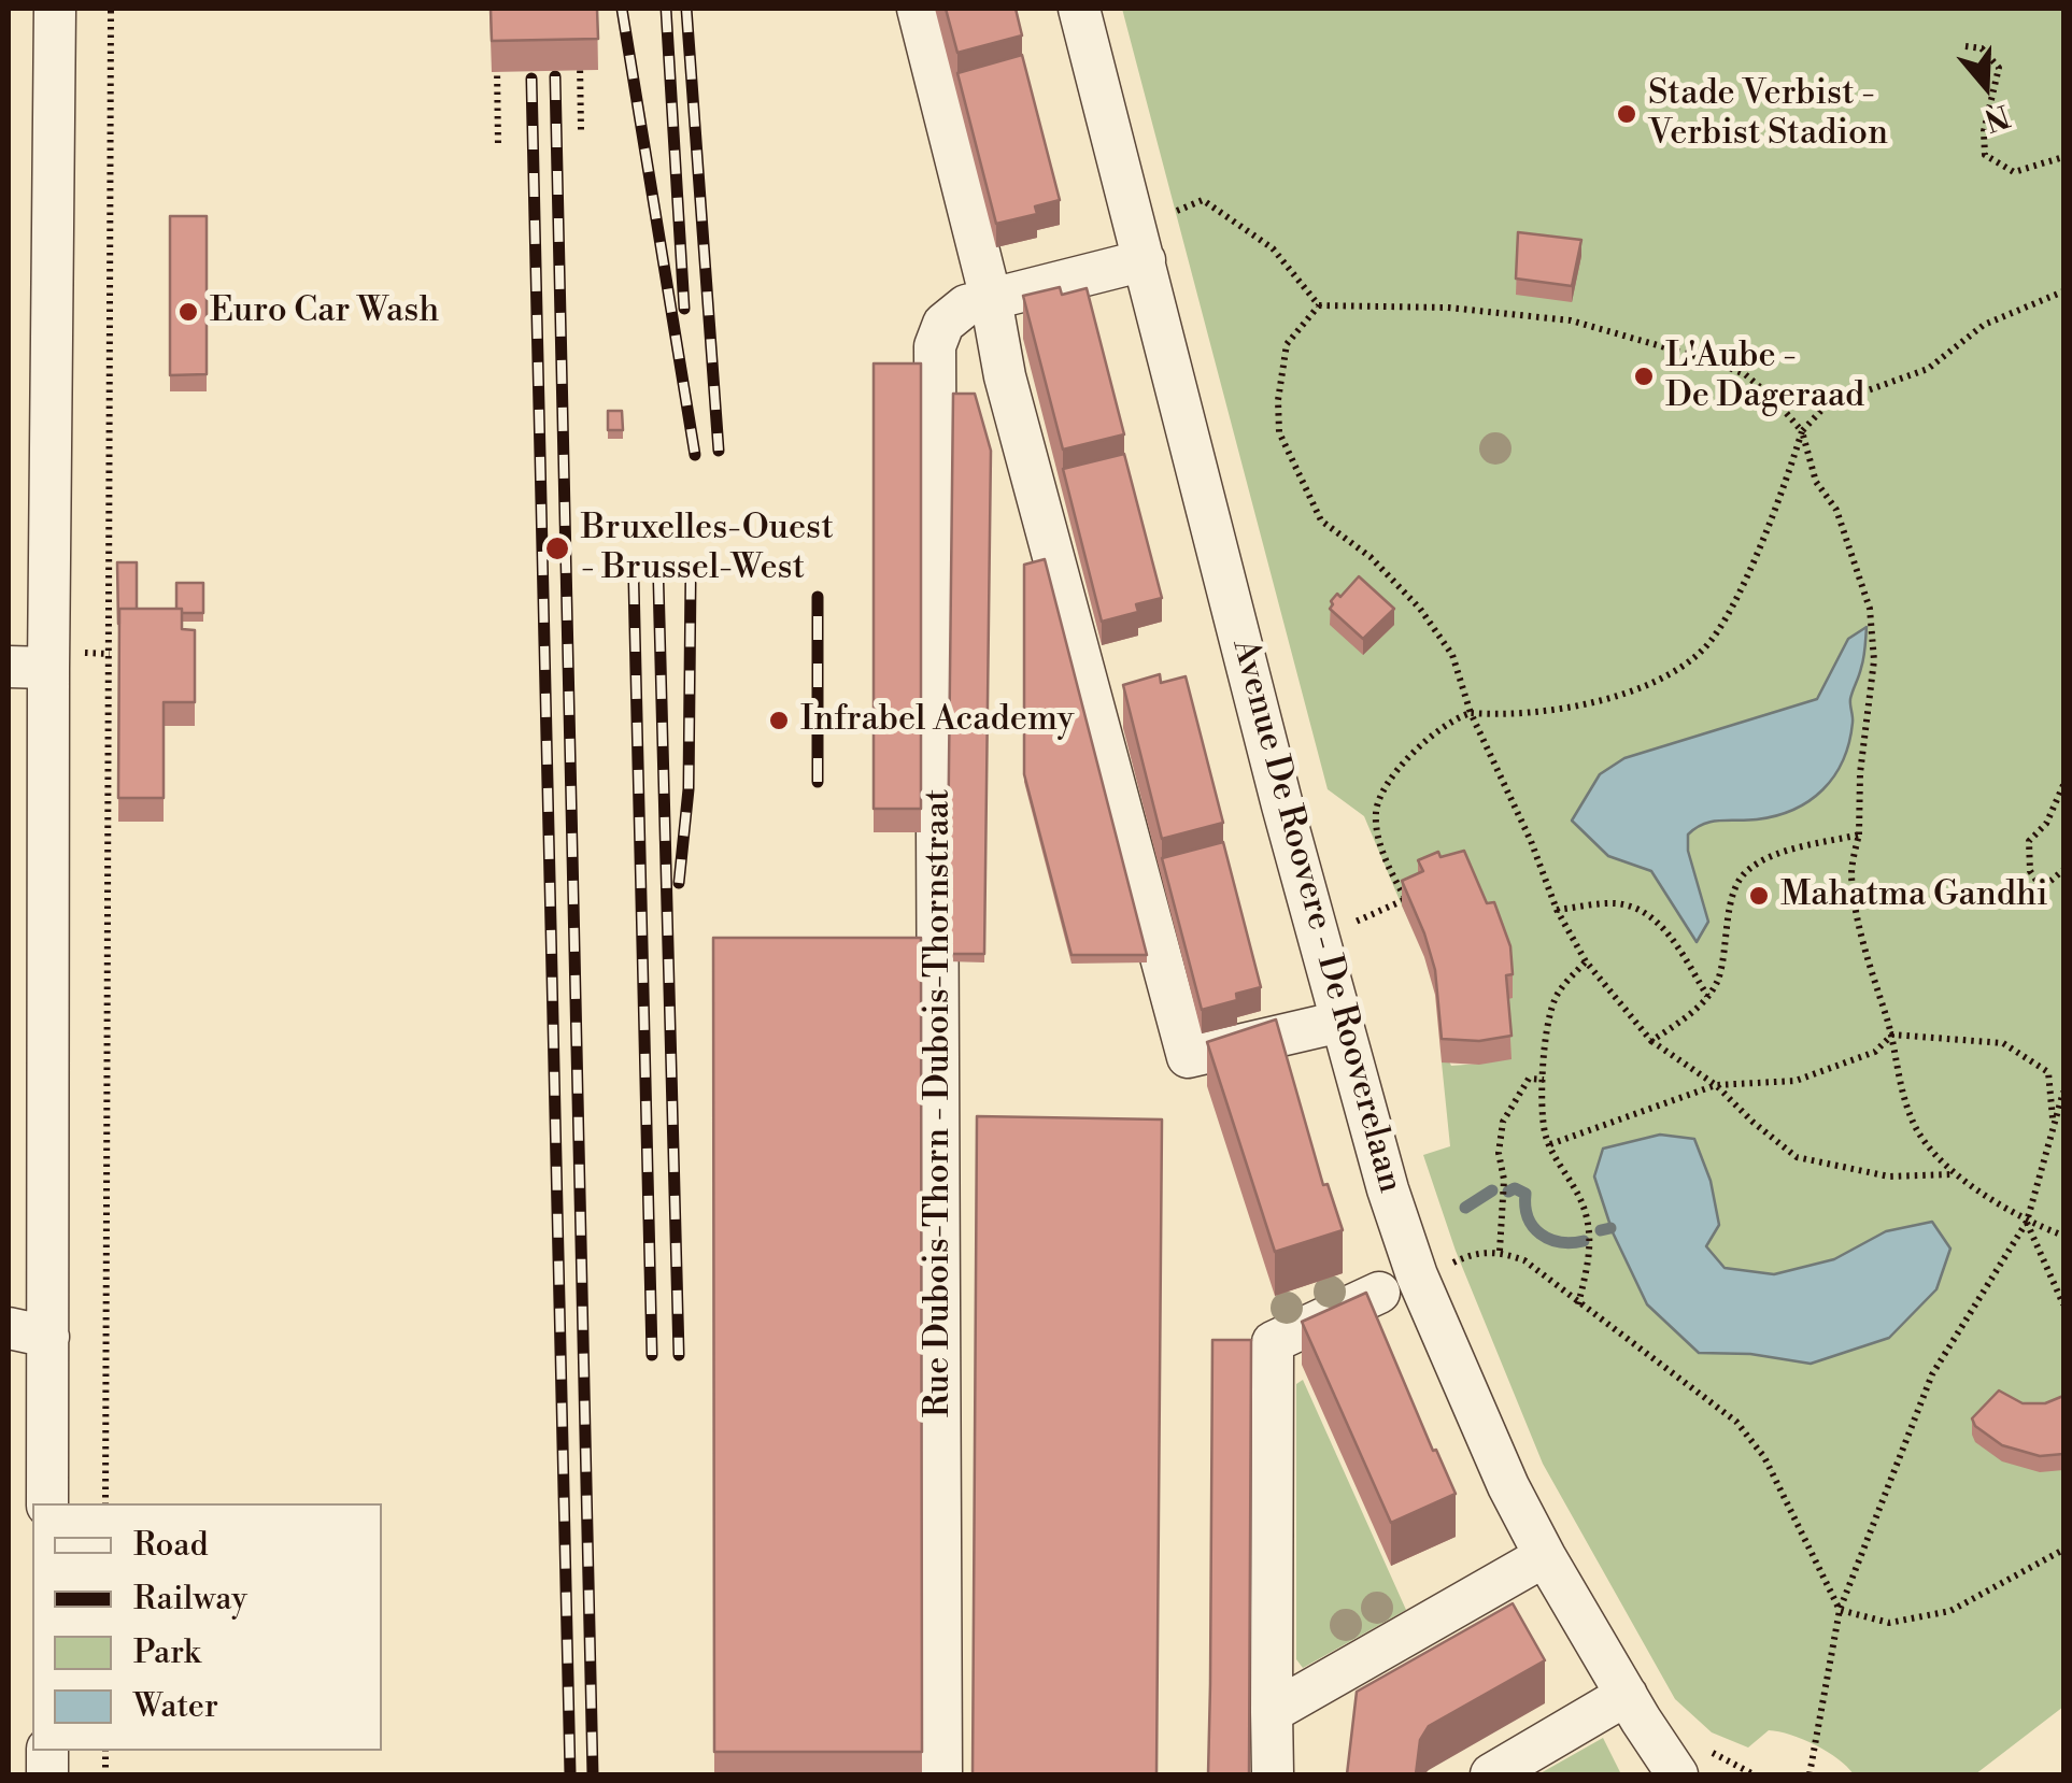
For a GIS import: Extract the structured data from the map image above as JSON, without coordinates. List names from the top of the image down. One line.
{"streets":{"street":["Avenue De Roovere - De Rooverelaan","Rue Dubois-Thorn - Dubois-Thornstraat"]},"crossings":[["Avenue De Roovere - De Rooverelaan","Rue Dubois-Thorn - Dubois-Thornstraat"]],"places":["Stade Verbist - Verbist Stadion","Euro Car Wash","L'Aube - De Dageraad","Bruxelles-Ouest - Brussel-West","Infrabel Academy","Mahatma Gandhi"],"legend":["Road","Railway","Park","Water"],"north":"bottom"}
